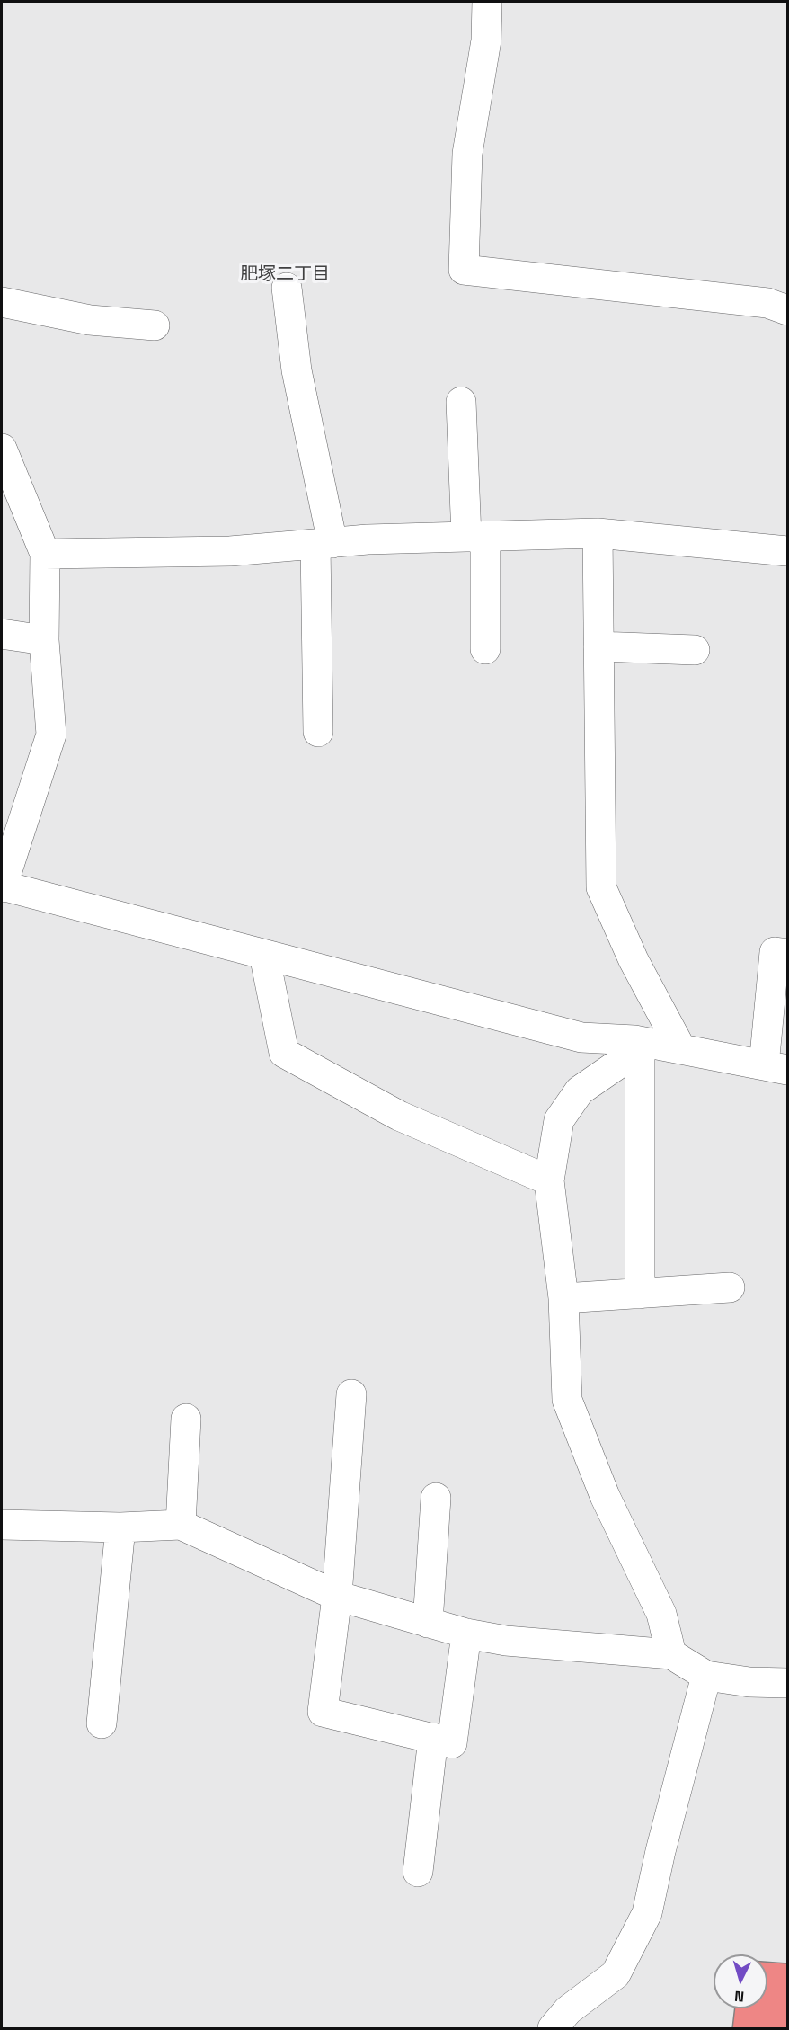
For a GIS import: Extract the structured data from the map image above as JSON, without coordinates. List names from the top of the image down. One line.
{"districts":["肥塚二丁目"],"north":"bottom"}
